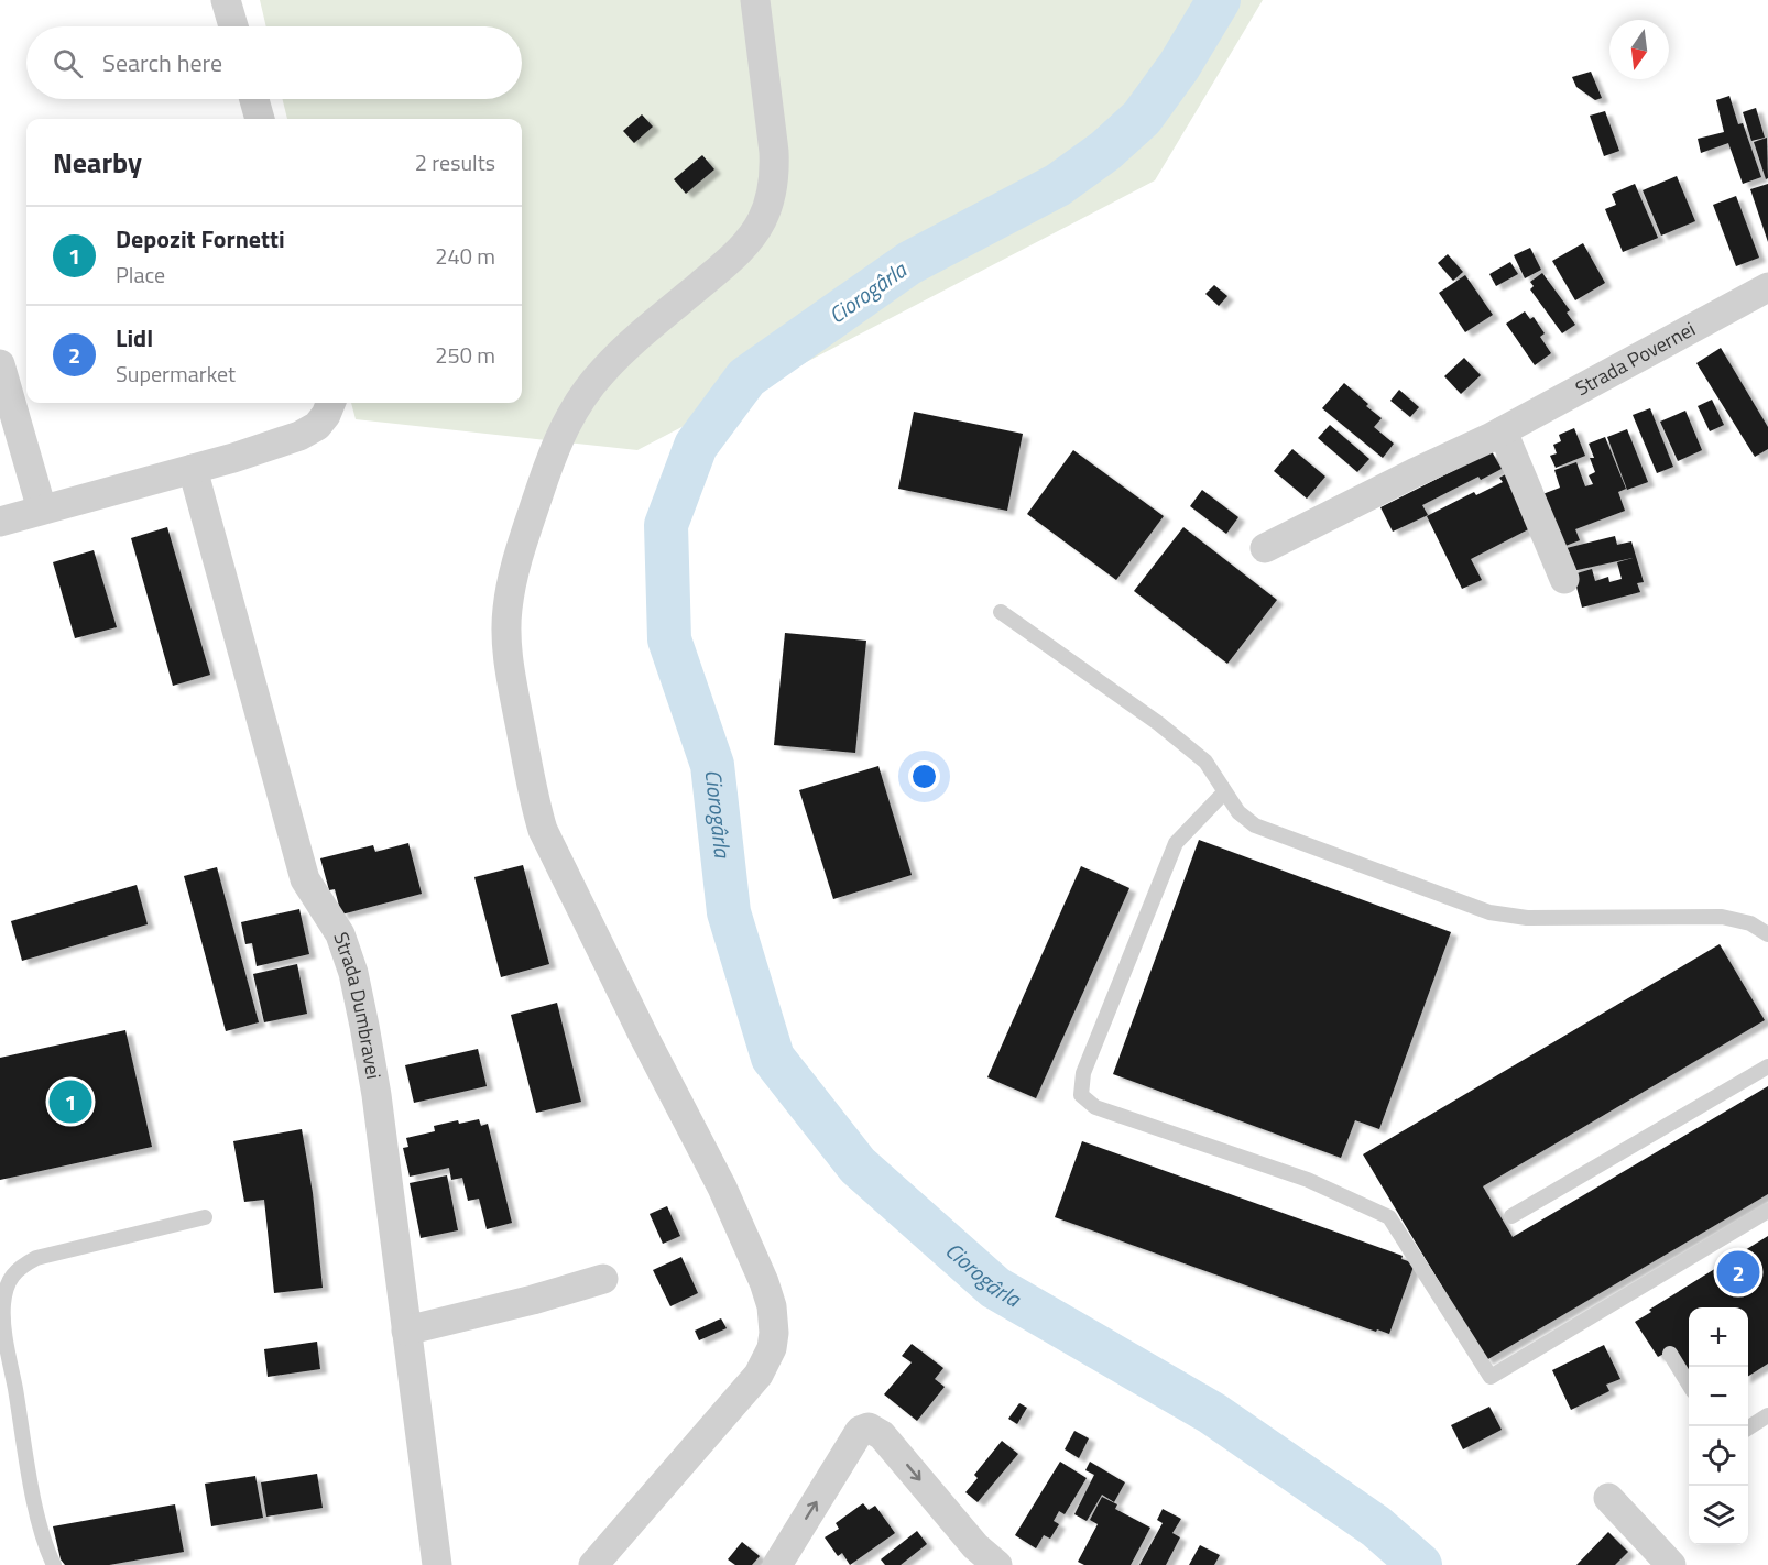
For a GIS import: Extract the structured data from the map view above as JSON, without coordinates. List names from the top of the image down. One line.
{"streets":{"street":["Strada Povernei","Strada Dumbravei"]},"water":["Ciorogârla"],"north":"bottom","page":{"search":"Search here","heading":["Nearby","2 results"],"list":[{"mark":"1","name":"Depozit Fornetti","note":"Place","value":"240 m"},{"mark":"2","name":"Lidl","note":"Supermarket","value":"250 m"}],"pins":["1","2"],"map_buttons":["+","−"]}}
